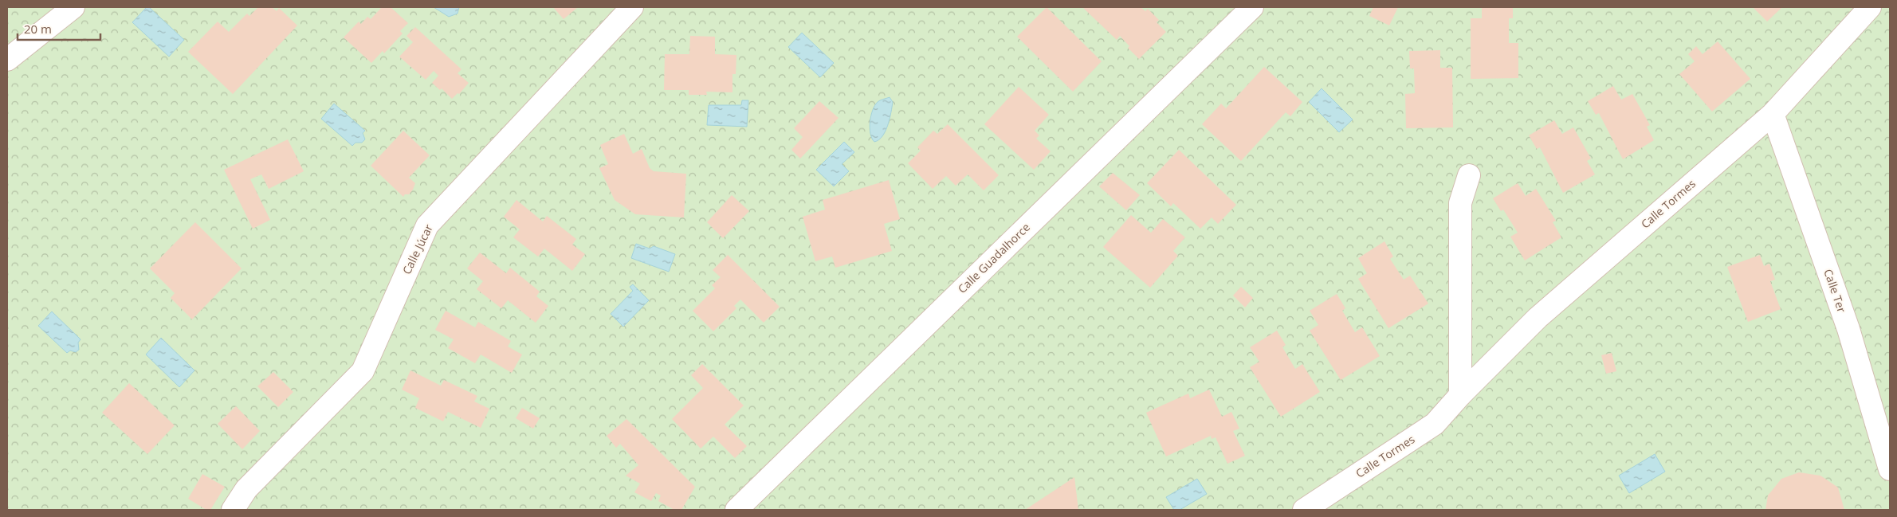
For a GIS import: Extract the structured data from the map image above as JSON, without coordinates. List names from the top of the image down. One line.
{"streets":{"street":["Calle Tormes","Calle Júcar","Calle Guadalhorce","Calle Ter"]},"crossings":[["Calle Tormes","Calle Ter"]],"scale_bar":"20 m"}
